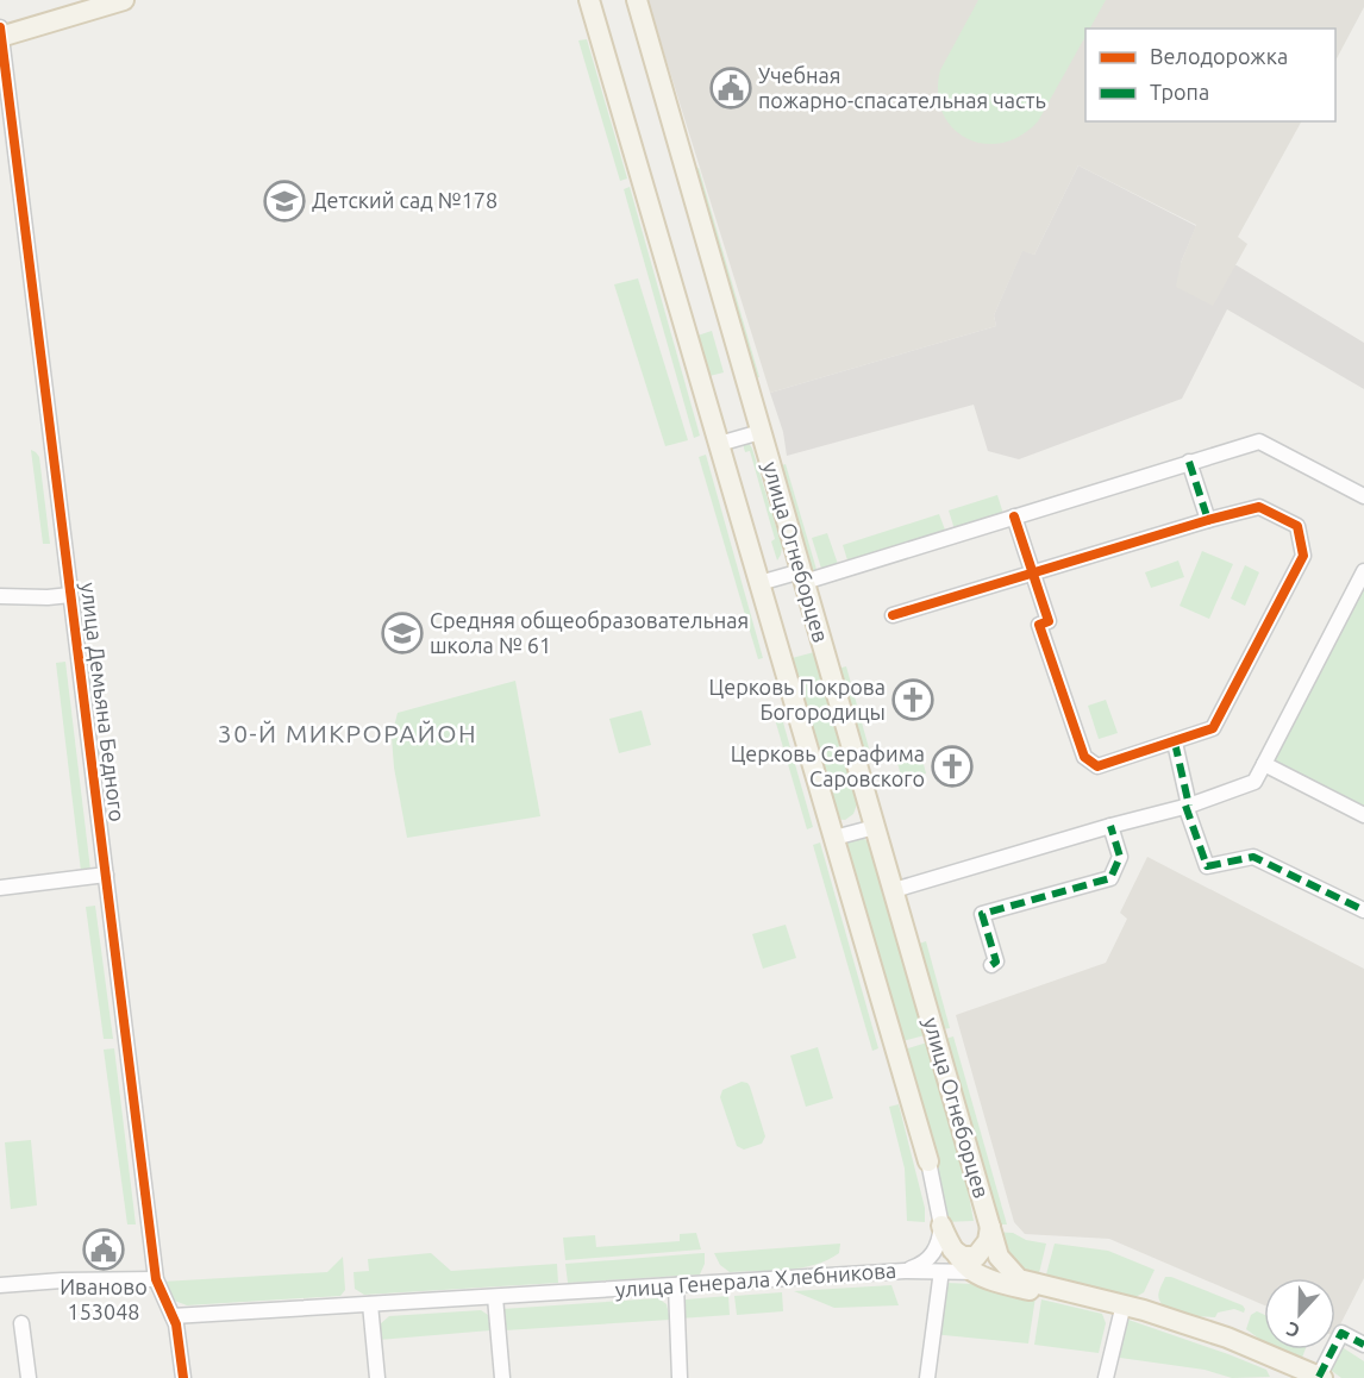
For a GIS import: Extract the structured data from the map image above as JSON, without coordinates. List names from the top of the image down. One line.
{"streets":{"main road":["улица Огнеборцев","улица Генерала Хлебникова"],"street":["улица Демьяна Бедного"]},"crossings":[["улица Огнеборцев","улица Генерала Хлебникова"],["улица Демьяна Бедного","улица Генерала Хлебникова"]],"districts":["30-Й МИКРОРАЙОН"],"places":{"public building":["Учебная пожарно-спасательная часть","Иваново 153048"],"school or university":["Детский сад №178","Средняя общеобразовательная школа № 61"],"church":["Церковь Покрова Богородицы","Церковь Серафима Саровского"]},"legend":["Велодорожка","Тропа"],"north":"bottom"}
